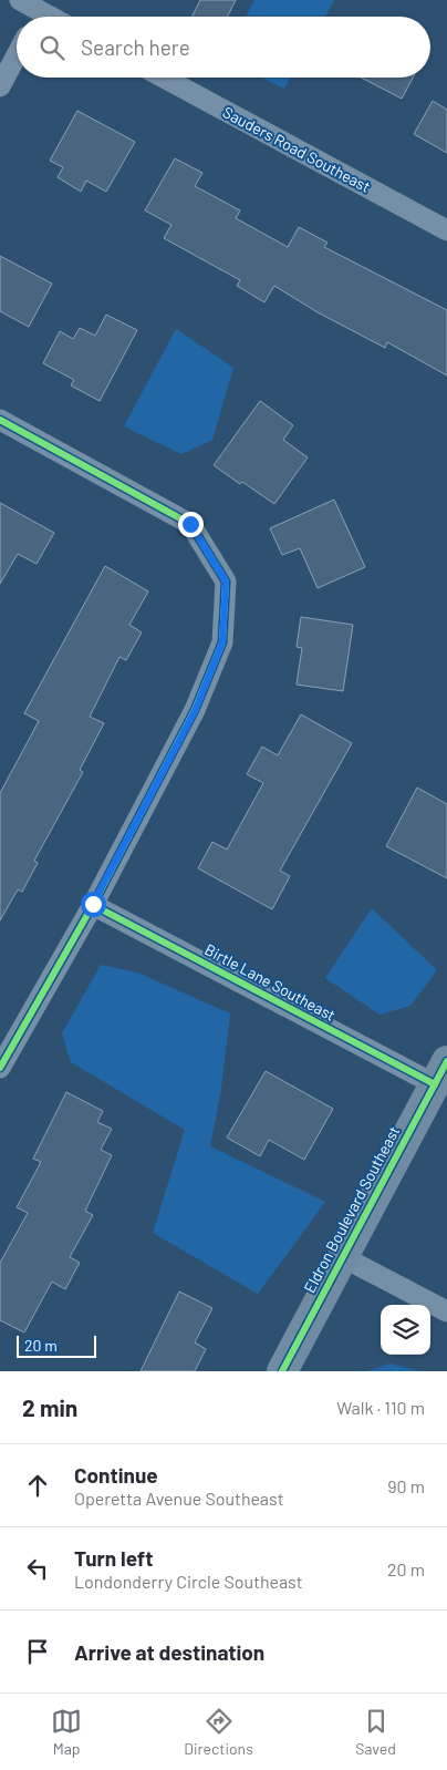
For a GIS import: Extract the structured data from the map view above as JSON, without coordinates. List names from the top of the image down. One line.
{"streets":{"street":["Sauders Road Southeast","Birtle Lane Southeast","Eldron Boulevard Southeast"]},"crossings":[["Birtle Lane Southeast","Eldron Boulevard Southeast"]],"scale_bar":"20 m","page":{"search":"Search here","scale":"20 m","heading":["2 min","Walk · 110 m"],"list":[["Continue","Operetta Avenue Southeast","90 m"],["Turn left","Londonderry Circle Southeast","20 m"],"Arrive at destination"],"nav":["Map","Directions","Saved"]}}
